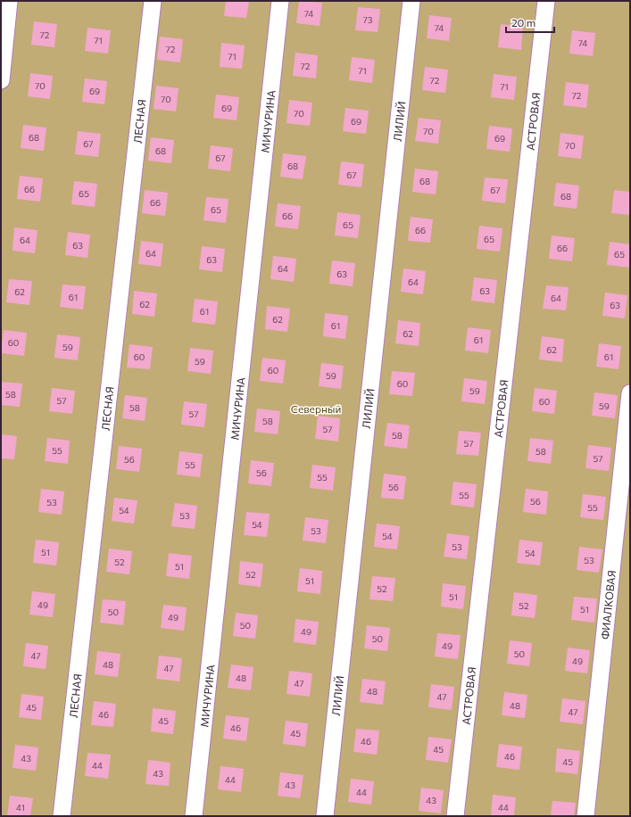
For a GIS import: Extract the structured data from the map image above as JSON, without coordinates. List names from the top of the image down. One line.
{"streets":{"street":["ЛЕСНАЯ","МИЧУРИНА","ЛИЛИЙ","АСТРОВАЯ","ФИАЛКОВАЯ"]},"parks":["Северный"],"house_numbers":["74","73","74","72","71","74","72","71","72","71","72","70","71","69","72","70","69","70","69","70","68","69","67","70","68","67","68","67","68","66","67","65","68","66","65","66","65","66","65","64","63","66","64","65","63","64","63","64","63","62","61","64","62","63","61","62","61","62","61","60","59","62","60","61","59","60","59","60","59","58","57","60","59","58","57","58","57","58","57","55","58","57","56","55","56","55","56","55","56","53","55","54","53","54","53","54","53","51","54","53","52","51","52","51","52","51","49","52","51","50","49","50","49","50","49","50","47","49","48","47","48","47","48","47","48","45","47","46","45","46","45","46","45","46","43","45","44","43","44","43","44","43","41","44"],"scale_bar":"20 m"}
